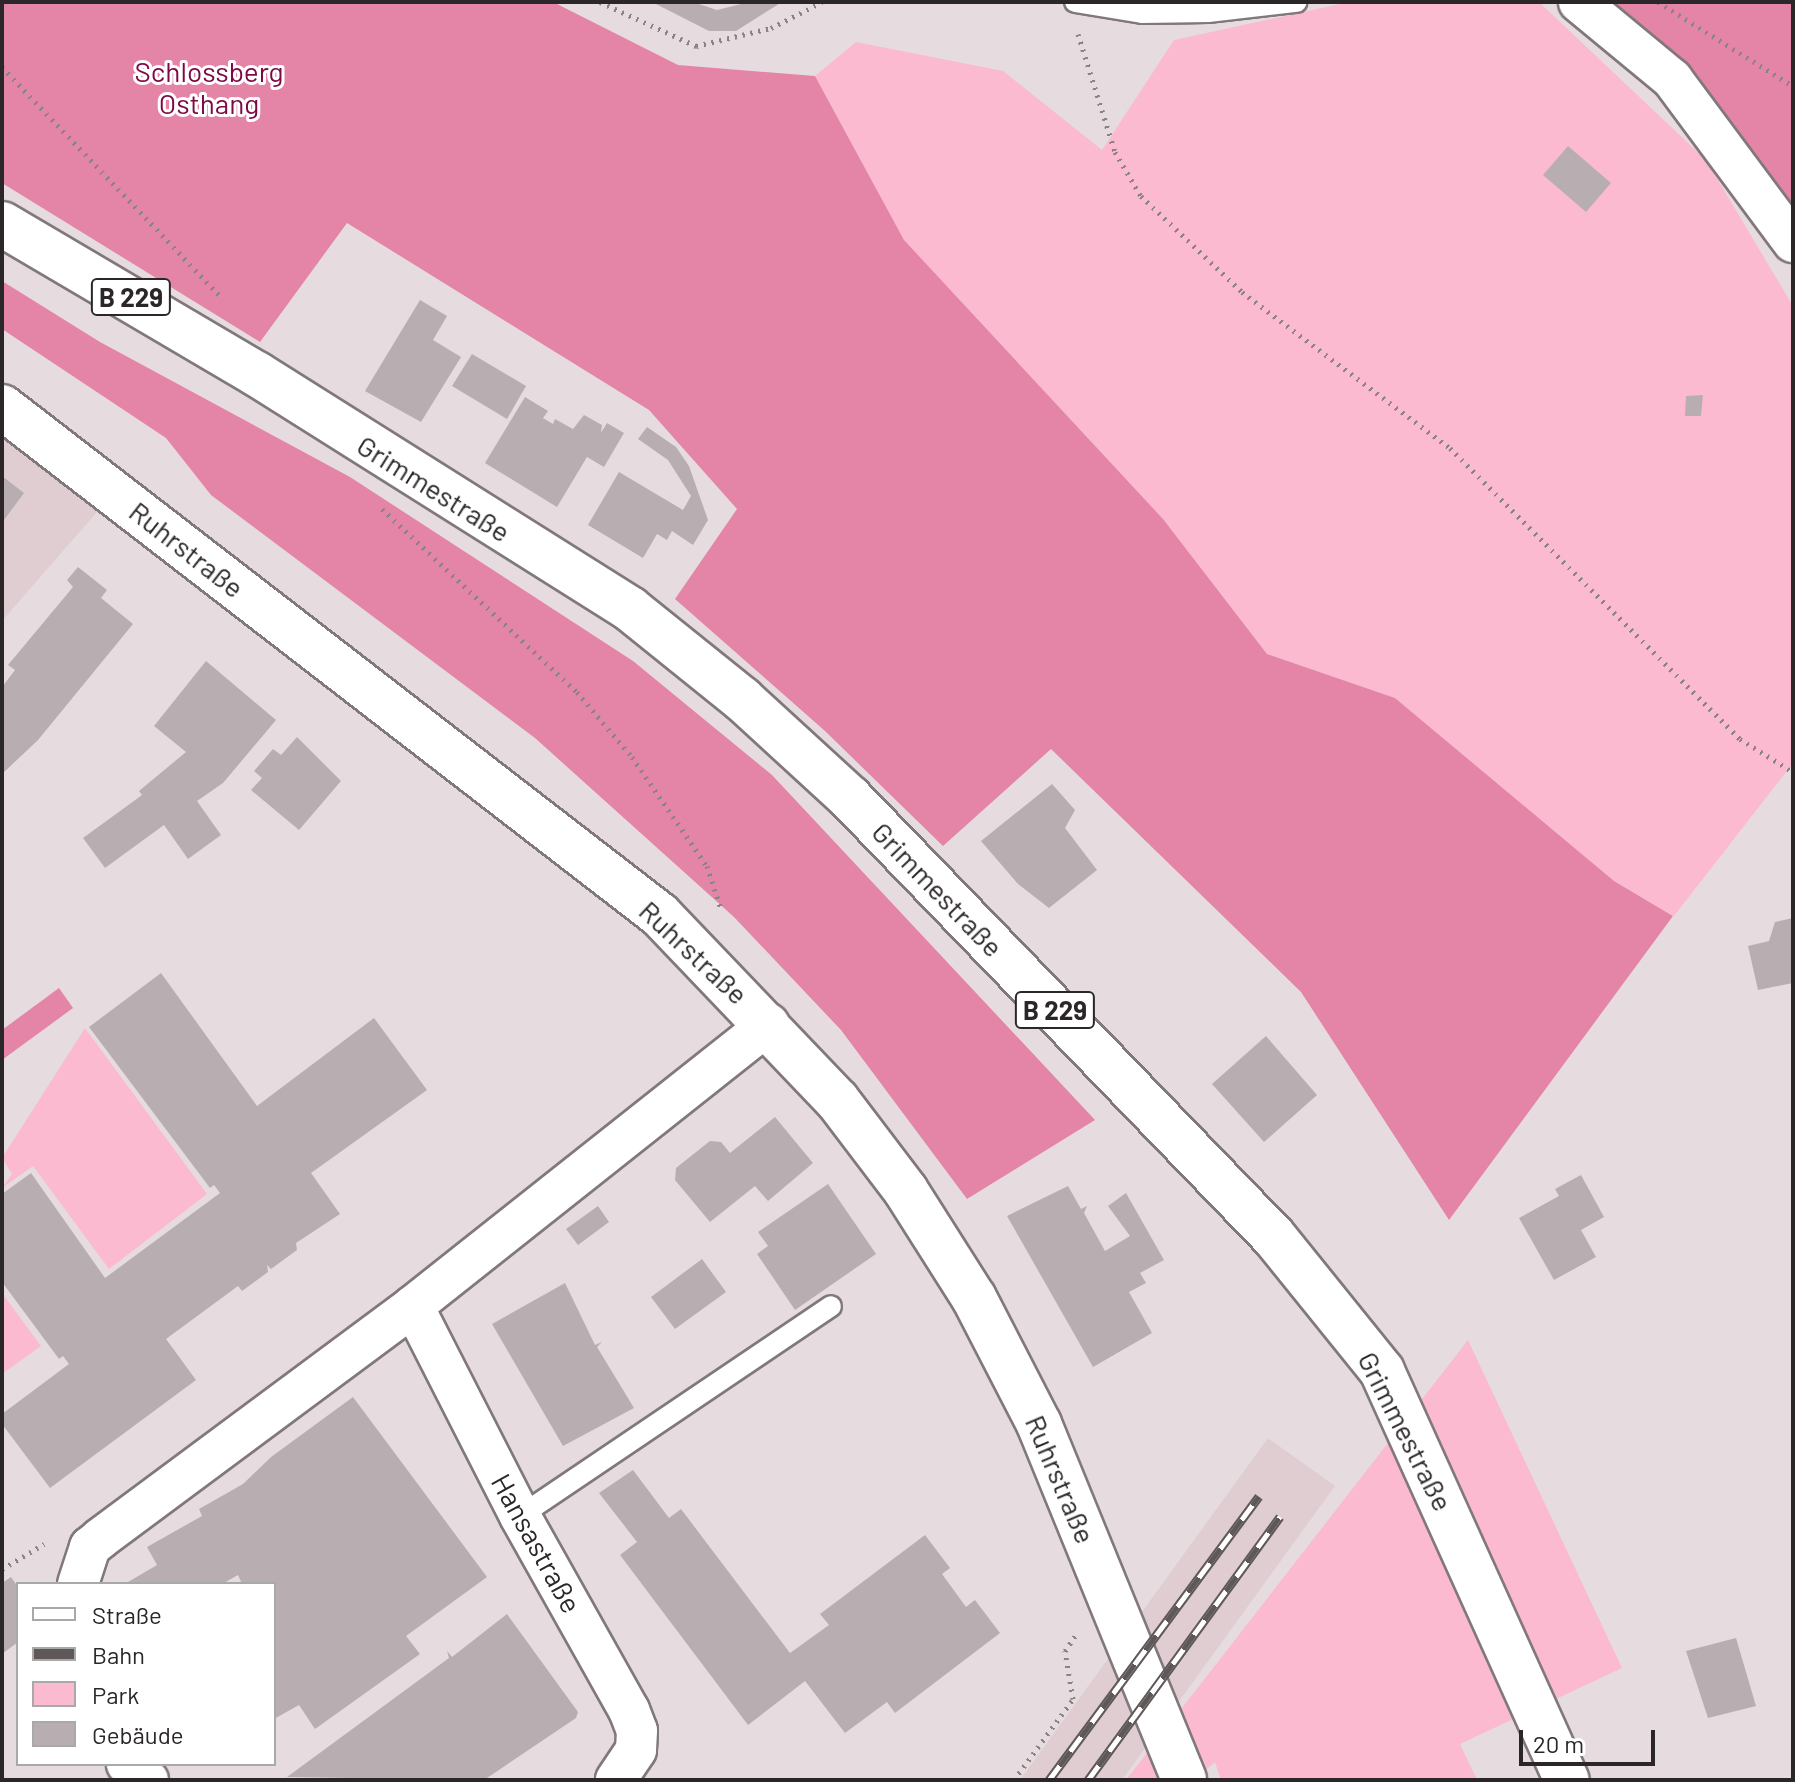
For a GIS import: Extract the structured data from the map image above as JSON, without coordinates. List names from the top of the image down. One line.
{"streets":{"main road":["B 229","Grimmestraße","Ruhrstraße"],"street":["Hansastraße"]},"parks":["Schlossberg Osthang"],"legend":["Straße","Bahn","Park","Gebäude"],"scale_bar":"20 m"}
